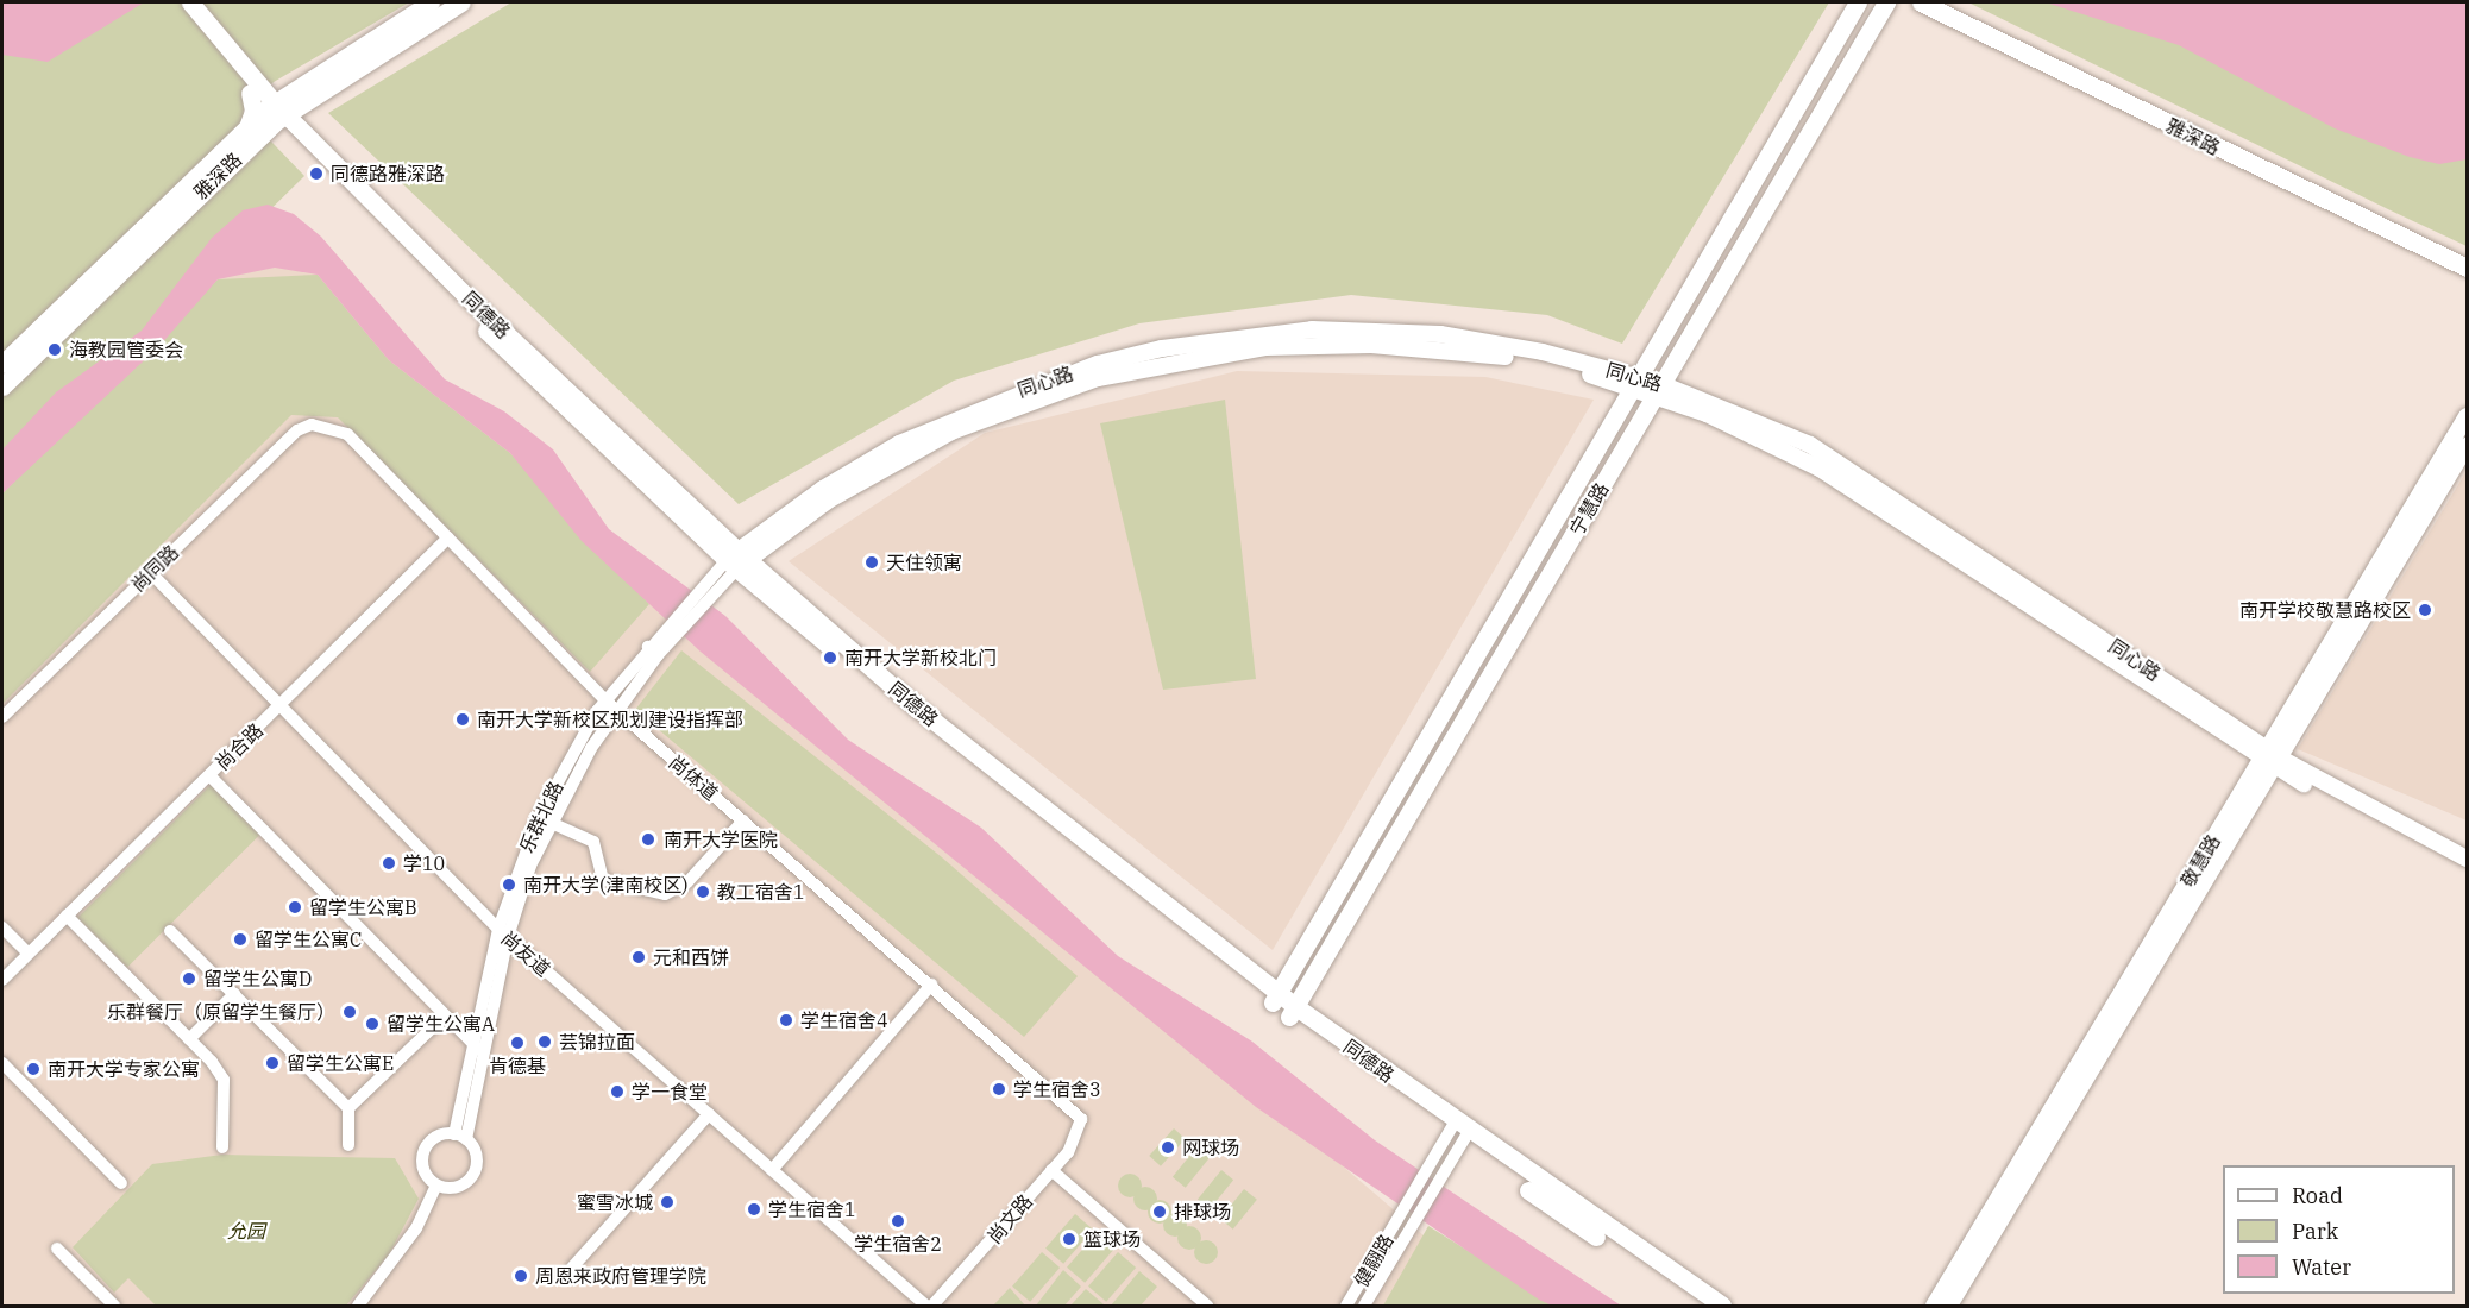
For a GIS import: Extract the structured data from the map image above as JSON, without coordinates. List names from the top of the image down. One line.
{"streets":{"main road":["雅深路","同德路","宁慧路"],"street":["同心路","尚同路","尚合路","尚体道","乐群北路","敬慧路","尚友道","尚文路","健翮路"]},"crossings":[["同德路","同心路"],["同德路","宁慧路"],["同德路","乐群北路"],["同德路","健翮路"],["同心路","宁慧路"],["同心路","乐群北路"],["同心路","敬慧路"],["尚同路","尚体道"],["尚同路","尚友道"],["尚合路","尚体道"],["尚合路","尚友道"],["尚体道","乐群北路"],["尚体道","尚文路"],["乐群北路","尚友道"]],"parks":["允园"],"places":["同德路雅深路","海教园管委会","天住领寓","南开学校敬慧路校区","南开大学新校北门","南开大学新校区规划建设指挥部","南开大学医院","学10","南开大学(津南校区)","教工宿舍1","留学生公寓B","留学生公寓C","元和西饼","留学生公寓D","乐群餐厅（原留学生餐厅）","学生宿舍4","留学生公寓A","芸锦拉面","肯德基","留学生公寓E","南开大学专家公寓","学生宿舍3","学一食堂","网球场","蜜雪冰城","学生宿舍1","排球场","学生宿舍2","篮球场","周恩来政府管理学院"],"legend":["Road","Park","Water"]}
